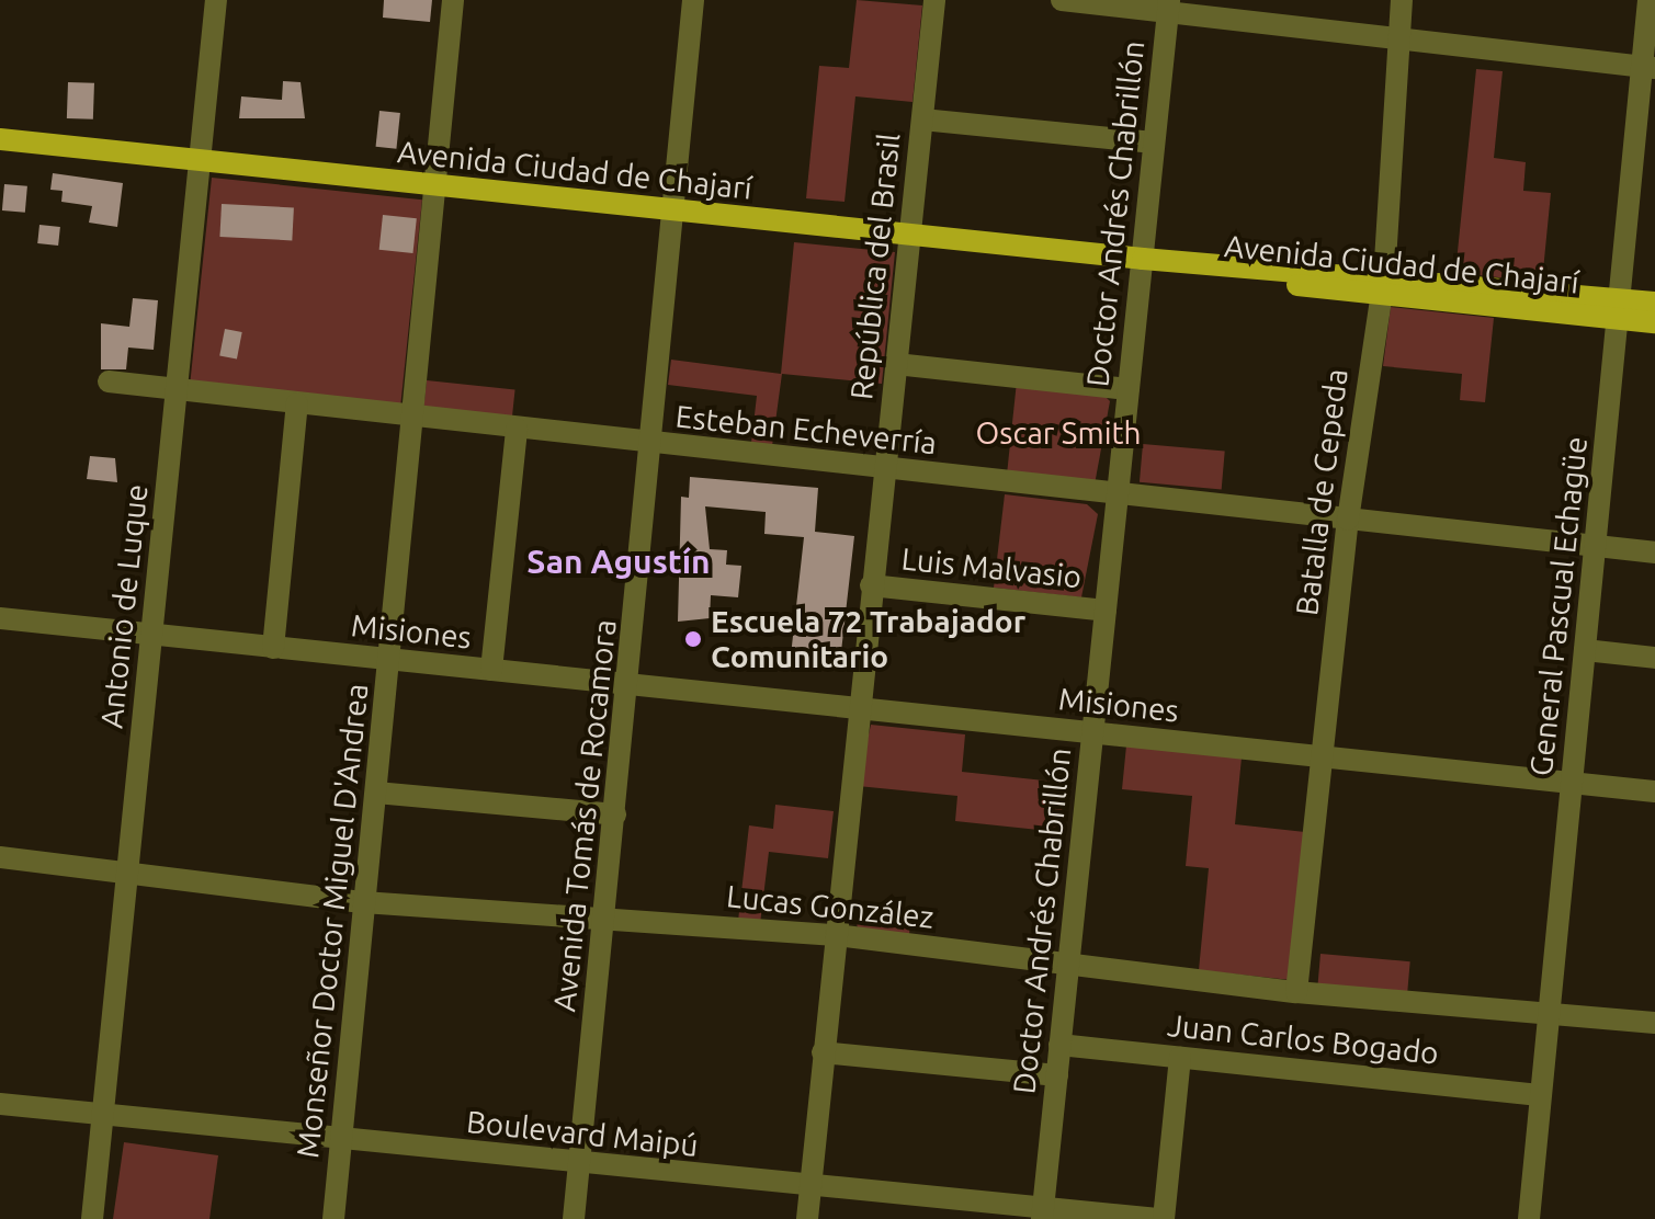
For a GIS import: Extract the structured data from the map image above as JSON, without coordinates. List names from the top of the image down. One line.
{"streets":{"main road":["Avenida Ciudad de Chajarí"],"street":["Doctor Andrés Chabrillón","República del Brasil","Esteban Echeverría","Batalla de Cepeda","Luis Malvasio","Antonio de Luque","General Pascual Echagüe","Misiones","Avenida Tomás de Rocamora","Lucas González","Monseñor Doctor Miguel D'Andrea","Juan Carlos Bogado","Boulevard Maipú"]},"crossings":[["Avenida Ciudad de Chajarí","Doctor Andrés Chabrillón"],["Avenida Ciudad de Chajarí","República del Brasil"],["Avenida Ciudad de Chajarí","Batalla de Cepeda"],["Avenida Ciudad de Chajarí","Antonio de Luque"],["Avenida Ciudad de Chajarí","General Pascual Echagüe"],["Avenida Ciudad de Chajarí","Avenida Tomás de Rocamora"],["Avenida Ciudad de Chajarí","Monseñor Doctor Miguel D'Andrea"],["Doctor Andrés Chabrillón","Esteban Echeverría"],["Doctor Andrés Chabrillón","Luis Malvasio"],["Doctor Andrés Chabrillón","Misiones"],["Doctor Andrés Chabrillón","Lucas González"],["Doctor Andrés Chabrillón","Juan Carlos Bogado"],["Doctor Andrés Chabrillón","Boulevard Maipú"],["República del Brasil","Esteban Echeverría"],["República del Brasil","Luis Malvasio"],["República del Brasil","Misiones"],["República del Brasil","Lucas González"],["República del Brasil","Boulevard Maipú"],["Esteban Echeverría","Batalla de Cepeda"],["Esteban Echeverría","Antonio de Luque"],["Esteban Echeverría","General Pascual Echagüe"],["Esteban Echeverría","Avenida Tomás de Rocamora"],["Esteban Echeverría","Monseñor Doctor Miguel D'Andrea"],["Batalla de Cepeda","Misiones"],["Batalla de Cepeda","Lucas González"],["Antonio de Luque","Misiones"],["Antonio de Luque","Lucas González"],["Antonio de Luque","Boulevard Maipú"],["General Pascual Echagüe","Misiones"],["General Pascual Echagüe","Lucas González"],["General Pascual Echagüe","Juan Carlos Bogado"],["Misiones","Avenida Tomás de Rocamora"],["Misiones","Monseñor Doctor Miguel D'Andrea"],["Avenida Tomás de Rocamora","Lucas González"],["Avenida Tomás de Rocamora","Boulevard Maipú"],["Lucas González","Monseñor Doctor Miguel D'Andrea"],["Monseñor Doctor Miguel D'Andrea","Boulevard Maipú"]],"districts":["San Agustín"],"parks":["Oscar Smith"],"places":["Escuela 72 Trabajador Comunitario"]}
